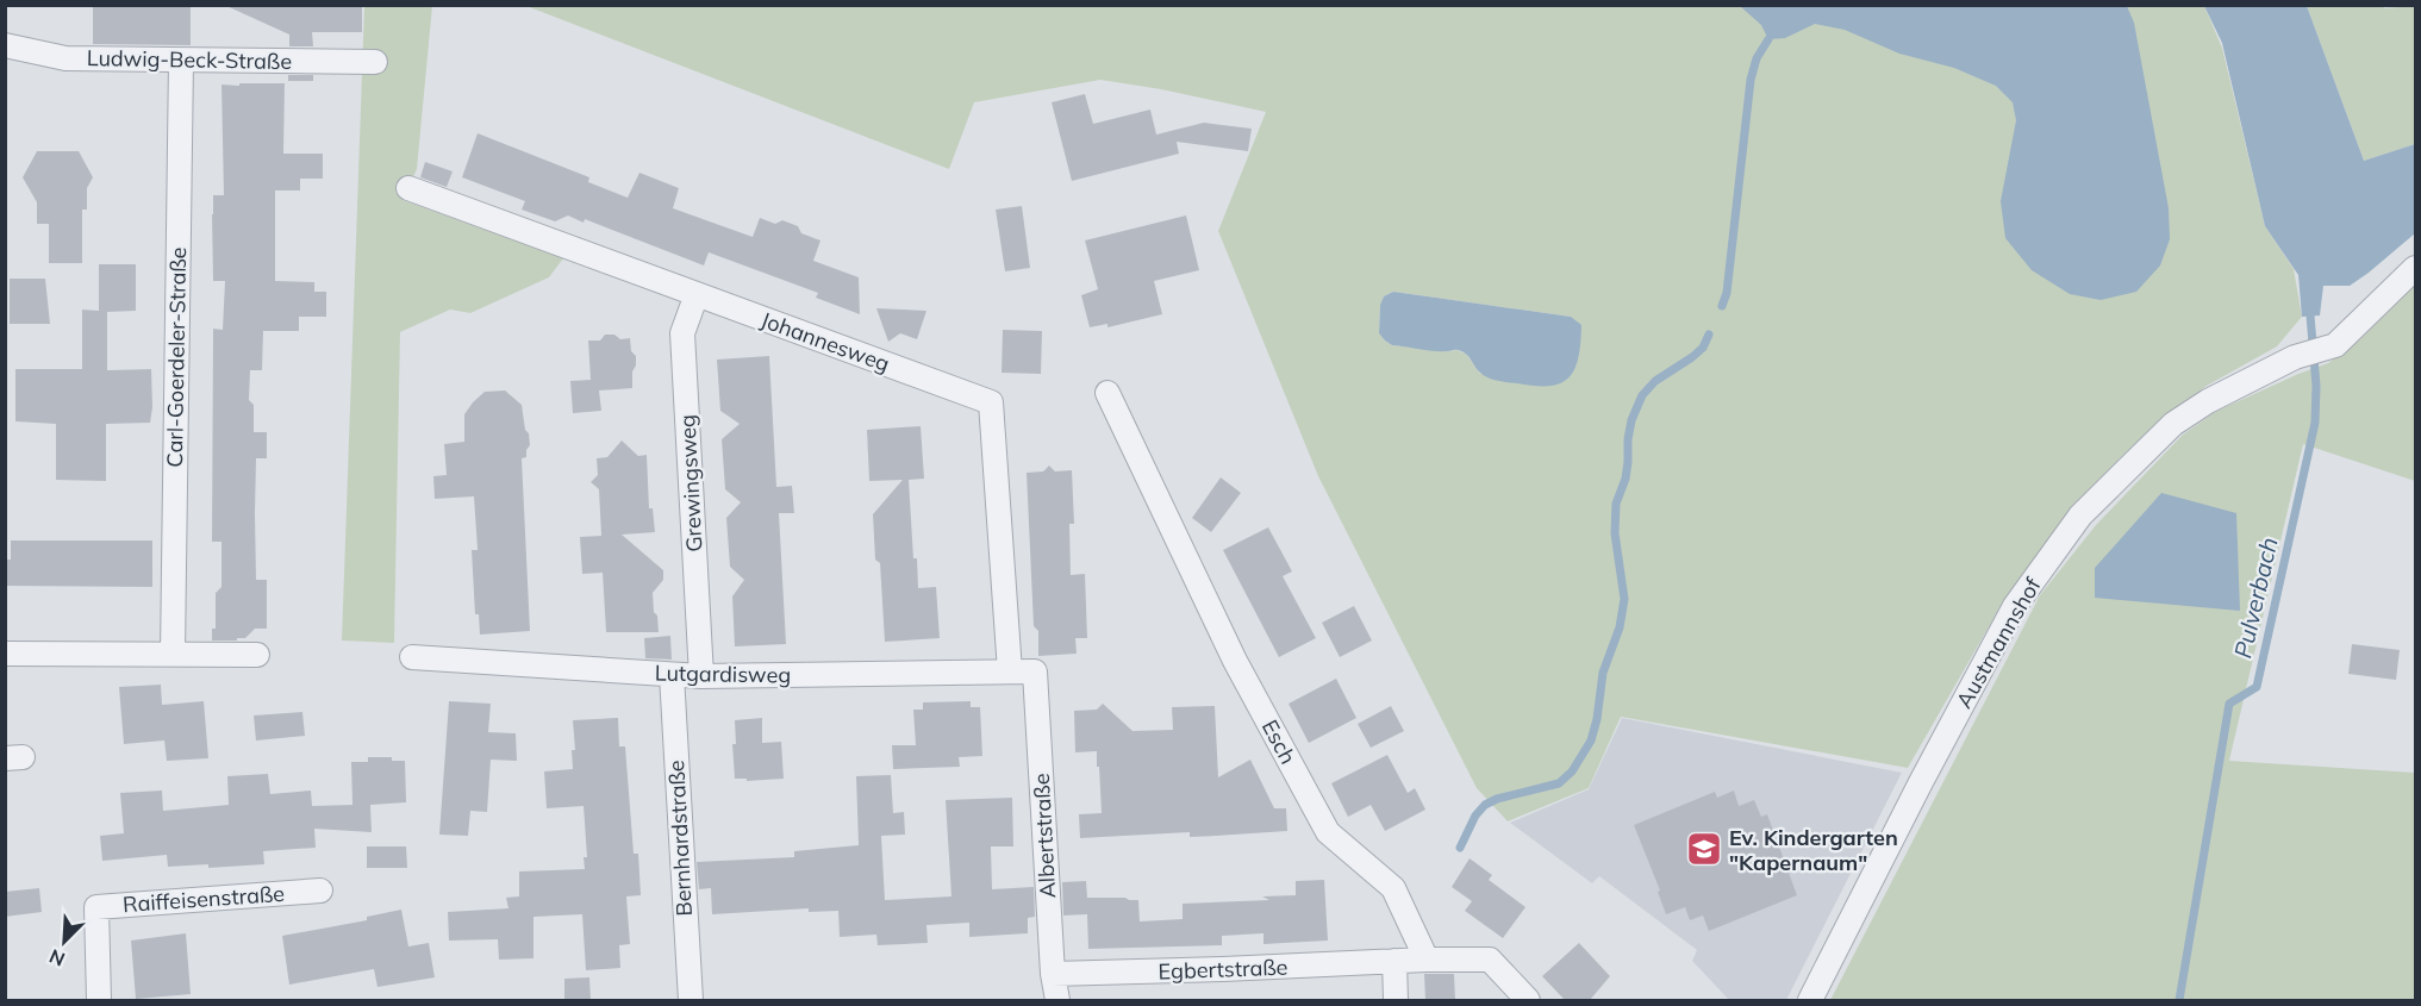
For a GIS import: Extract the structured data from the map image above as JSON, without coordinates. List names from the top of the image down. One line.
{"streets":{"street":["Ludwig-Beck-Straße","Johannesweg","Carl-Goerdeler-Straße","Grewingsweg","Austmannshof","Lutgardisweg","Esch","Albertstraße","Bernhardstraße","Raiffeisenstraße","Egbertstraße"]},"crossings":[["Ludwig-Beck-Straße","Carl-Goerdeler-Straße"],["Johannesweg","Grewingsweg"],["Johannesweg","Lutgardisweg"],["Grewingsweg","Lutgardisweg"],["Lutgardisweg","Albertstraße"],["Lutgardisweg","Bernhardstraße"],["Esch","Egbertstraße"],["Albertstraße","Egbertstraße"]],"water":["Pulverbach"],"places":{"school or university":["Ev. Kindergarten \"Kapernaum\""]},"north":"bottom left"}
